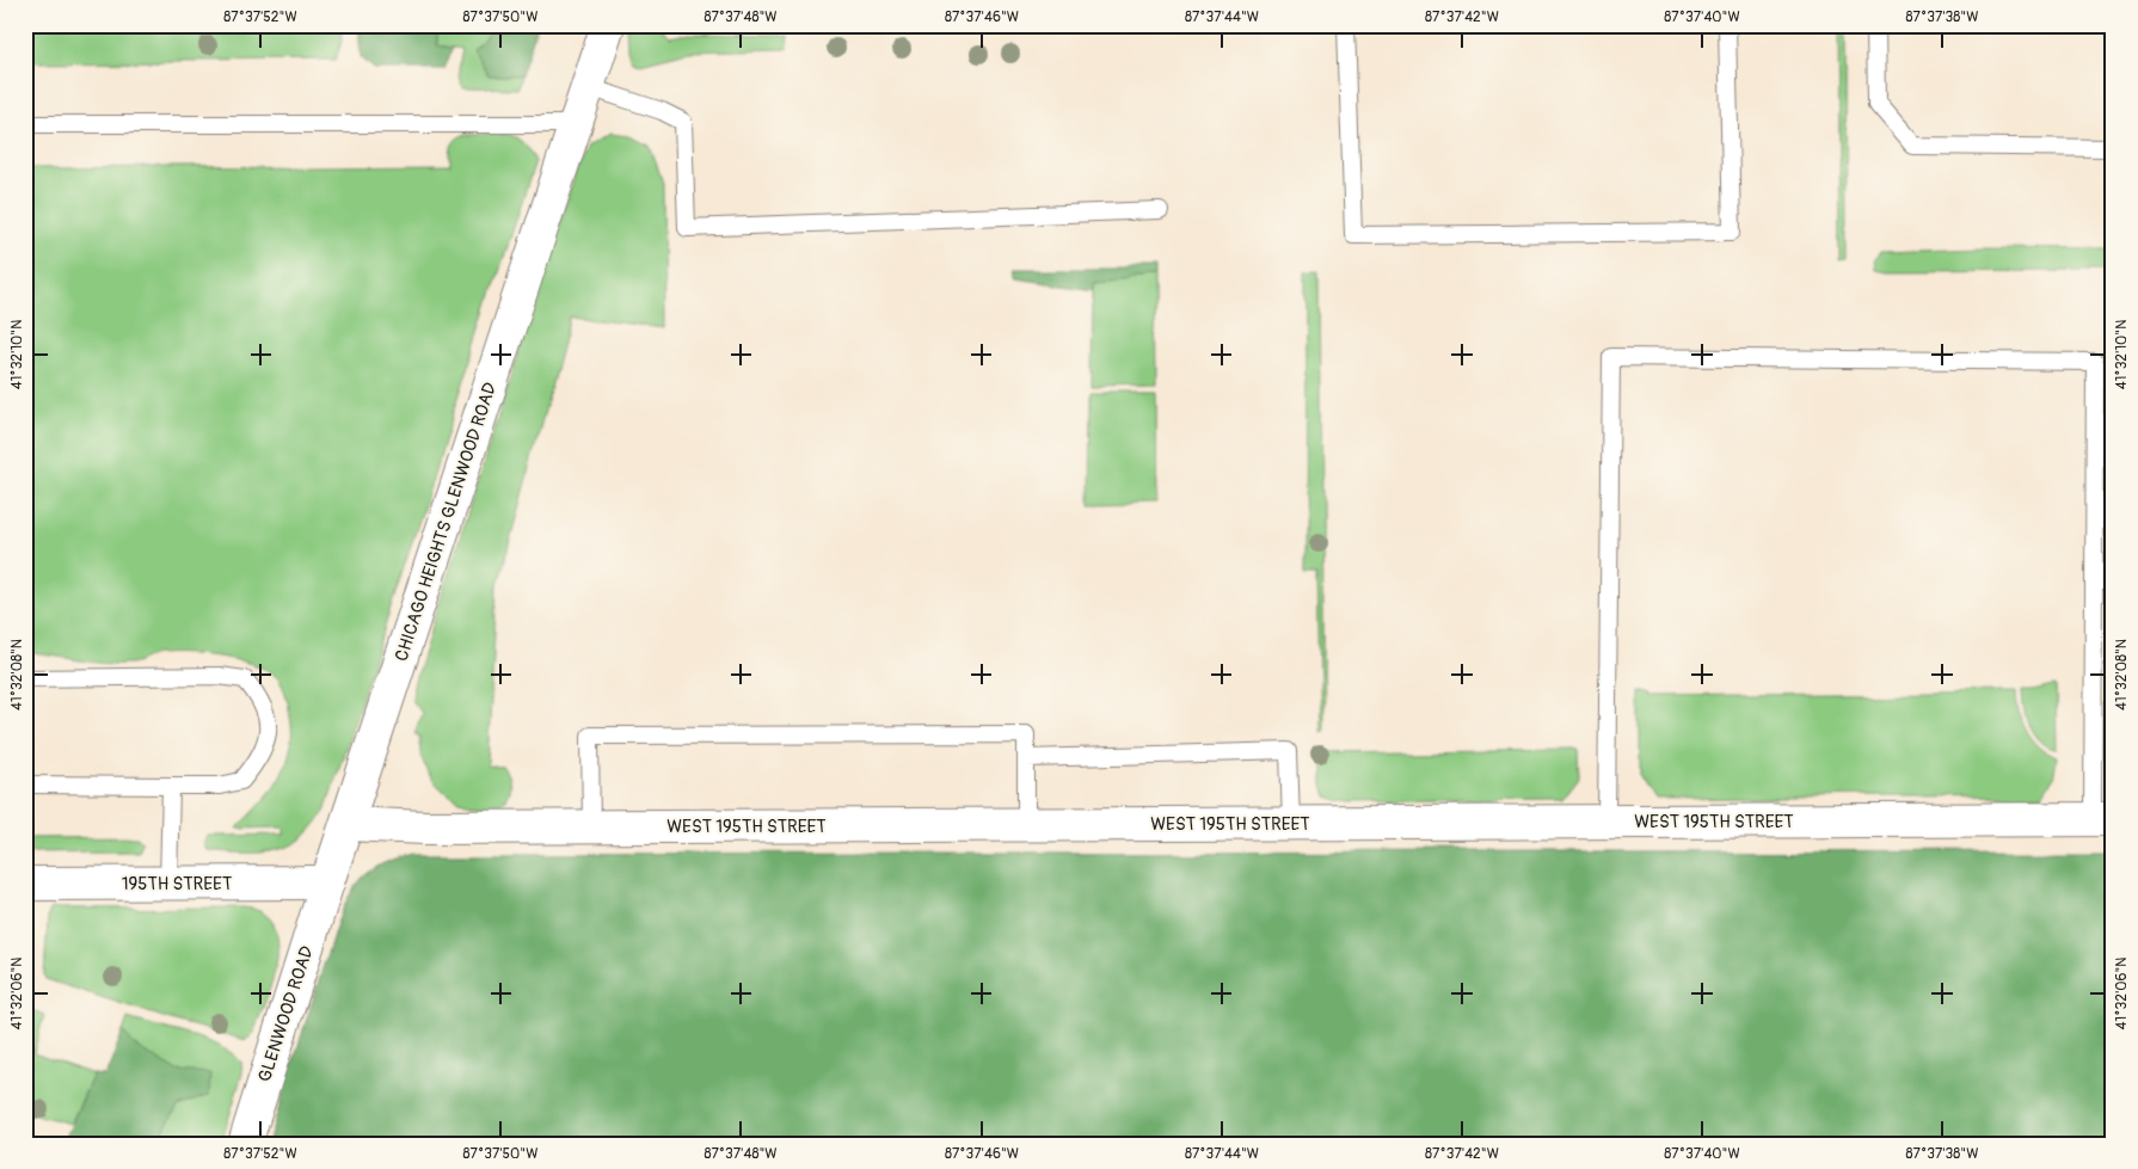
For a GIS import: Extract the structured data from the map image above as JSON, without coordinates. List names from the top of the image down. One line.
{"streets":{"street":["CHICAGO HEIGHTS GLENWOOD ROAD","WEST 195TH STREET","195TH STREET","GLENWOOD ROAD"]},"crossings":[["CHICAGO HEIGHTS GLENWOOD ROAD","WEST 195TH STREET"],["CHICAGO HEIGHTS GLENWOOD ROAD","195TH STREET"],["CHICAGO HEIGHTS GLENWOOD ROAD","GLENWOOD ROAD"],["195TH STREET","GLENWOOD ROAD"]],"coordinates":["87°37'52\"W","87°37'50\"W","87°37'48\"W","87°37'46\"W","87°37'44\"W","87°37'42\"W","87°37'40\"W","87°37'38\"W","41°32'10\"N","41°32'08\"N","41°32'06\"N"]}
